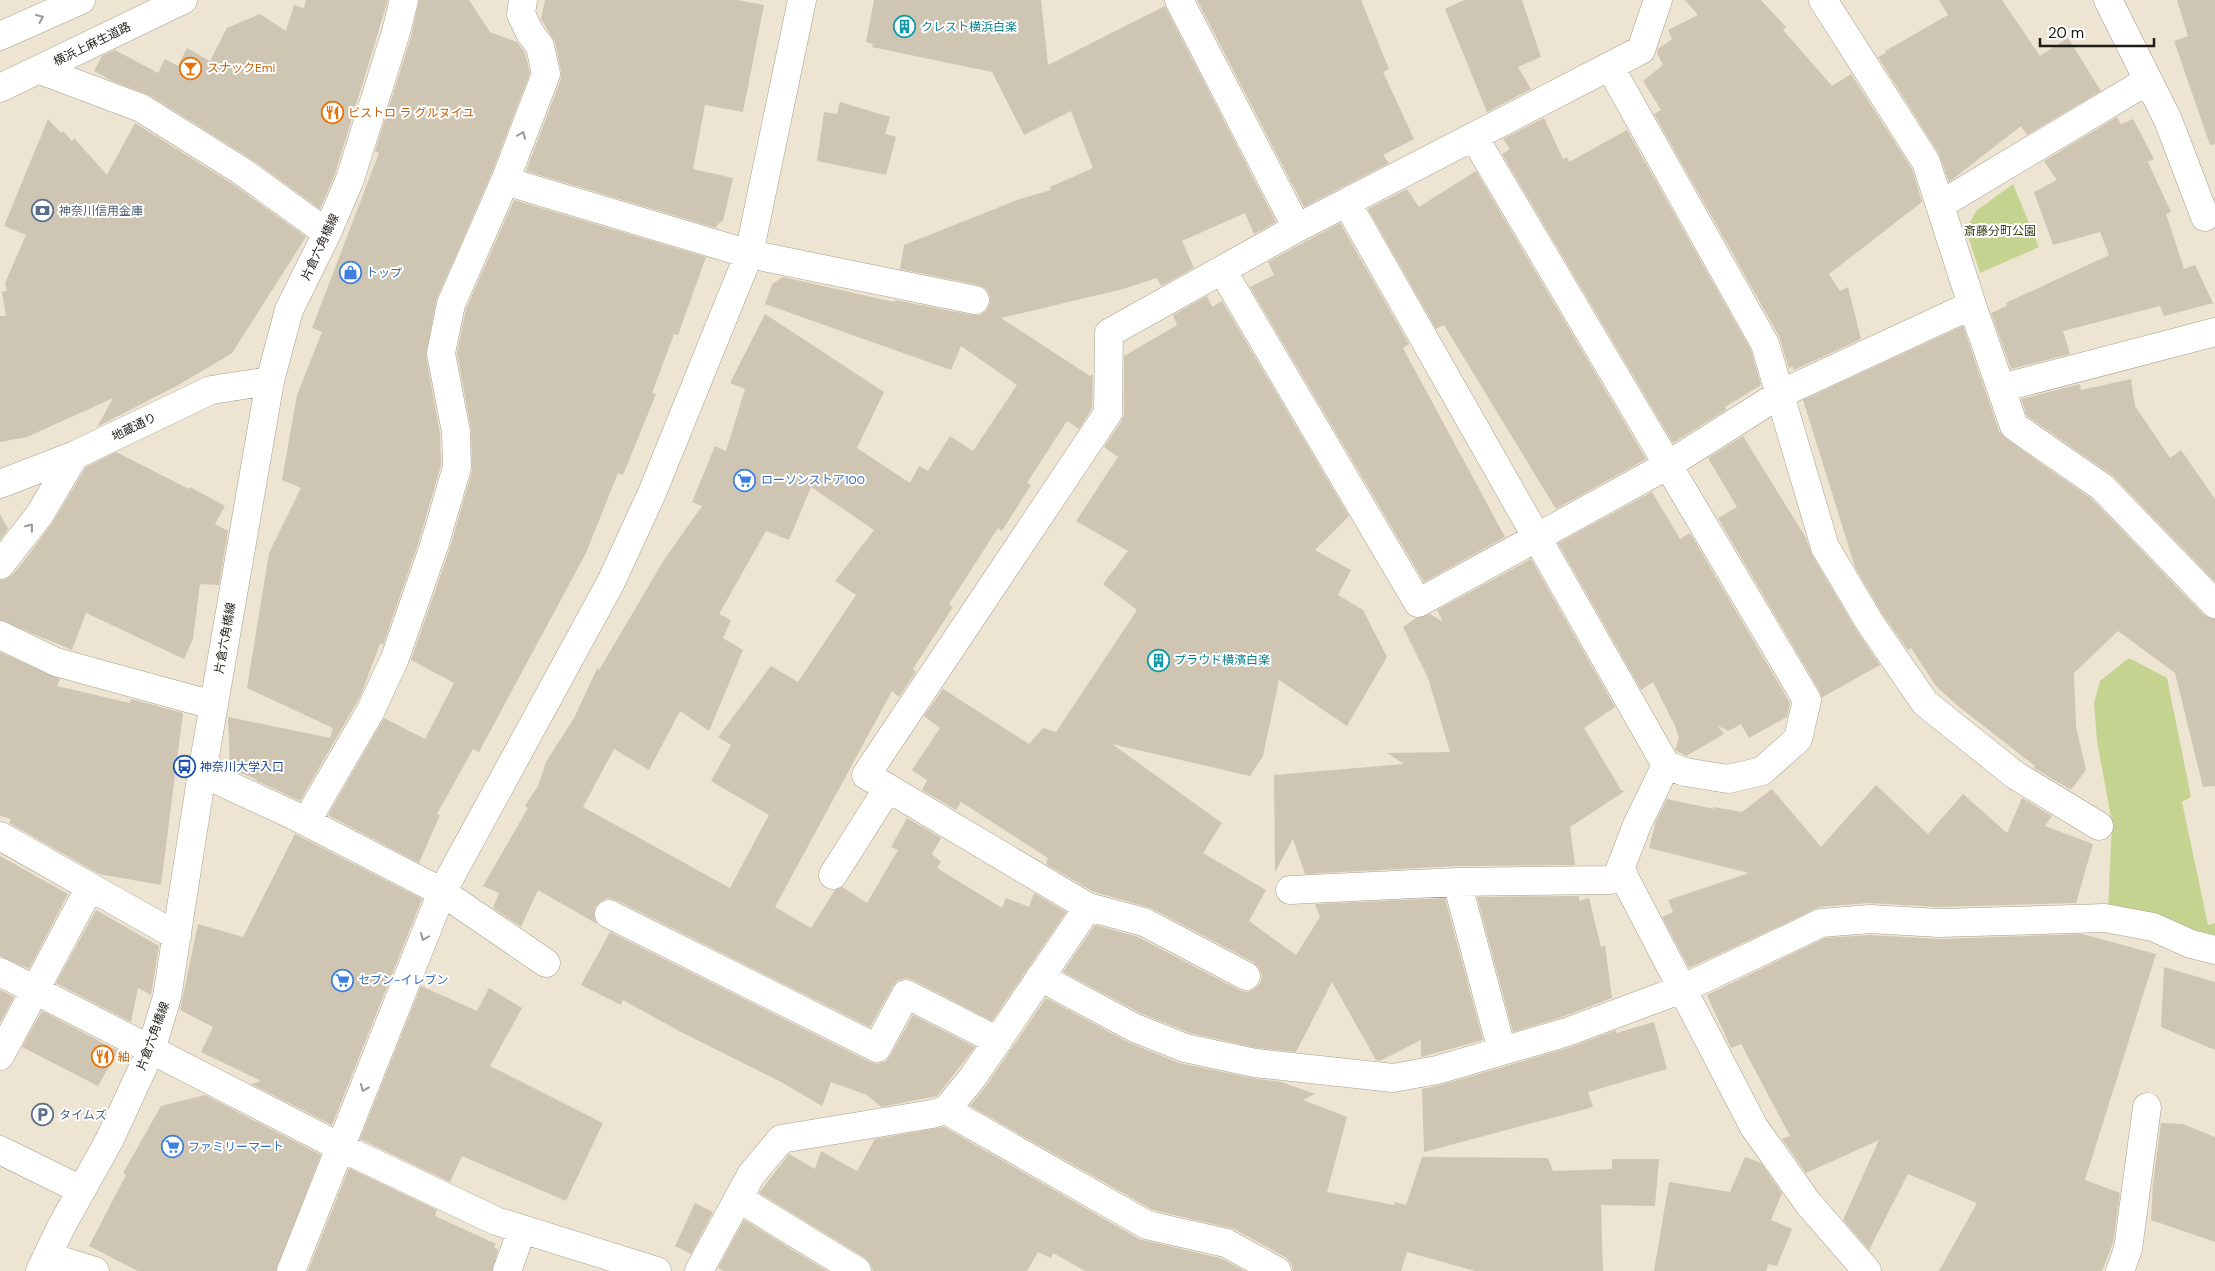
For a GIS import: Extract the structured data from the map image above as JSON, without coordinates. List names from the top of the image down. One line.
{"streets":{"street":["横浜上麻生道路","片倉六角橋線","地蔵通り"]},"crossings":[["片倉六角橋線","地蔵通り"]],"parks":["斎藤分町公園"],"places":{"building":["クレスト横浜白楽","プラウド横濱白楽"],"bar":["スナックEmi"],"restaurant":["ビストロ ラ グルヌイユ","紬"],"bank":["神奈川信用金庫"],"shop":["トップ"],"supermarket":["ローソンストア100","セブン-イレブン","ファミリーマート"],"bus stop":["神奈川大学入口"],"parking":["タイムズ"]},"scale_bar":"20 m"}
